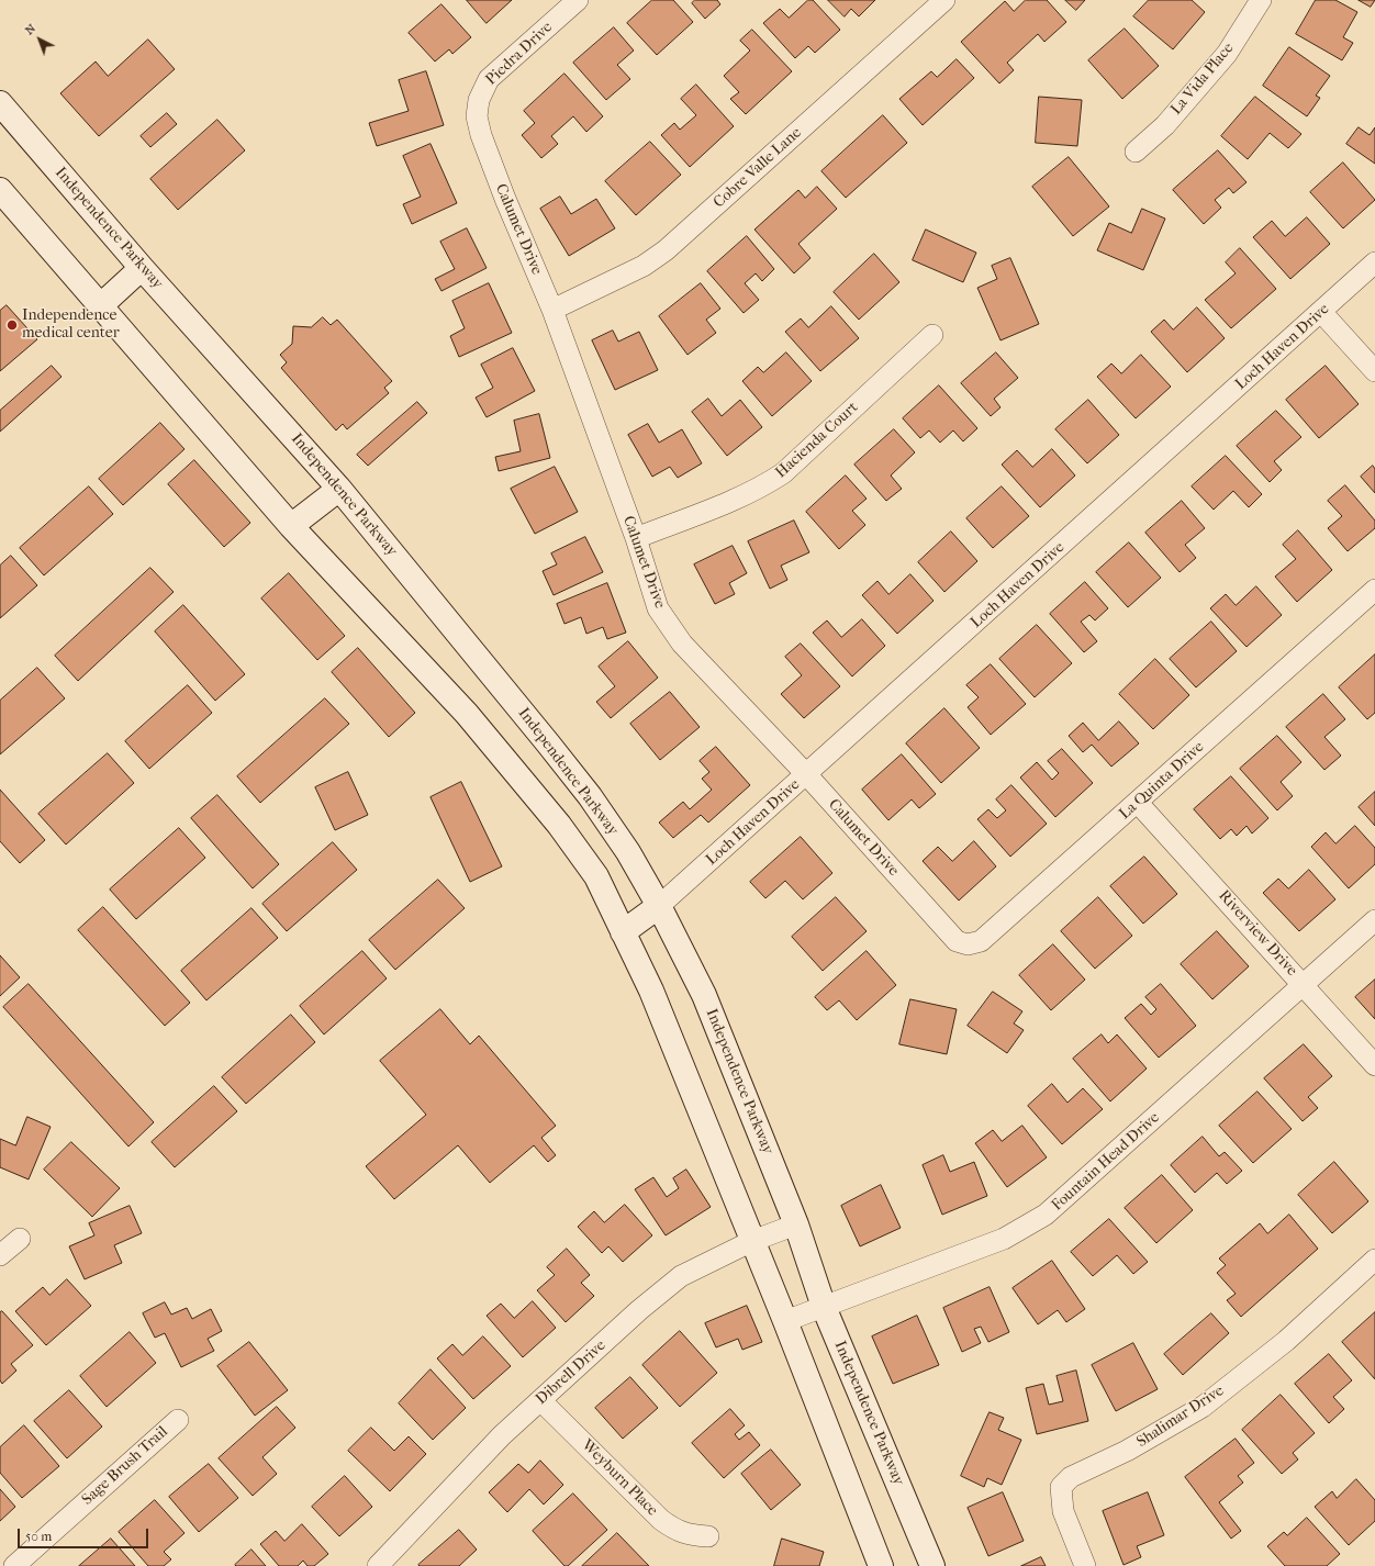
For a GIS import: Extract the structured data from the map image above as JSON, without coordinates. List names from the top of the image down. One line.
{"streets":{"main road":["Independence Parkway"],"street":["Piedra Drive","La Vida Place","Cobre Valle Lane","Calumet Drive","Loch Haven Drive","Hacienda Court","La Quinta Drive","Riverview Drive","Fountain Head Drive","Dibrell Drive","Shalimar Drive","Sage Brush Trail","Weyburn Place"]},"crossings":[["Piedra Drive","Calumet Drive"],["Cobre Valle Lane","Calumet Drive"],["Independence Parkway","Loch Haven Drive"],["Independence Parkway","Fountain Head Drive"],["Independence Parkway","Dibrell Drive"],["Calumet Drive","Loch Haven Drive"],["Calumet Drive","Hacienda Court"],["Calumet Drive","La Quinta Drive"],["La Quinta Drive","Riverview Drive"],["Riverview Drive","Fountain Head Drive"],["Dibrell Drive","Weyburn Place"]],"places":["Independence medical center"],"scale_bar":"50 m","north":"top left"}
